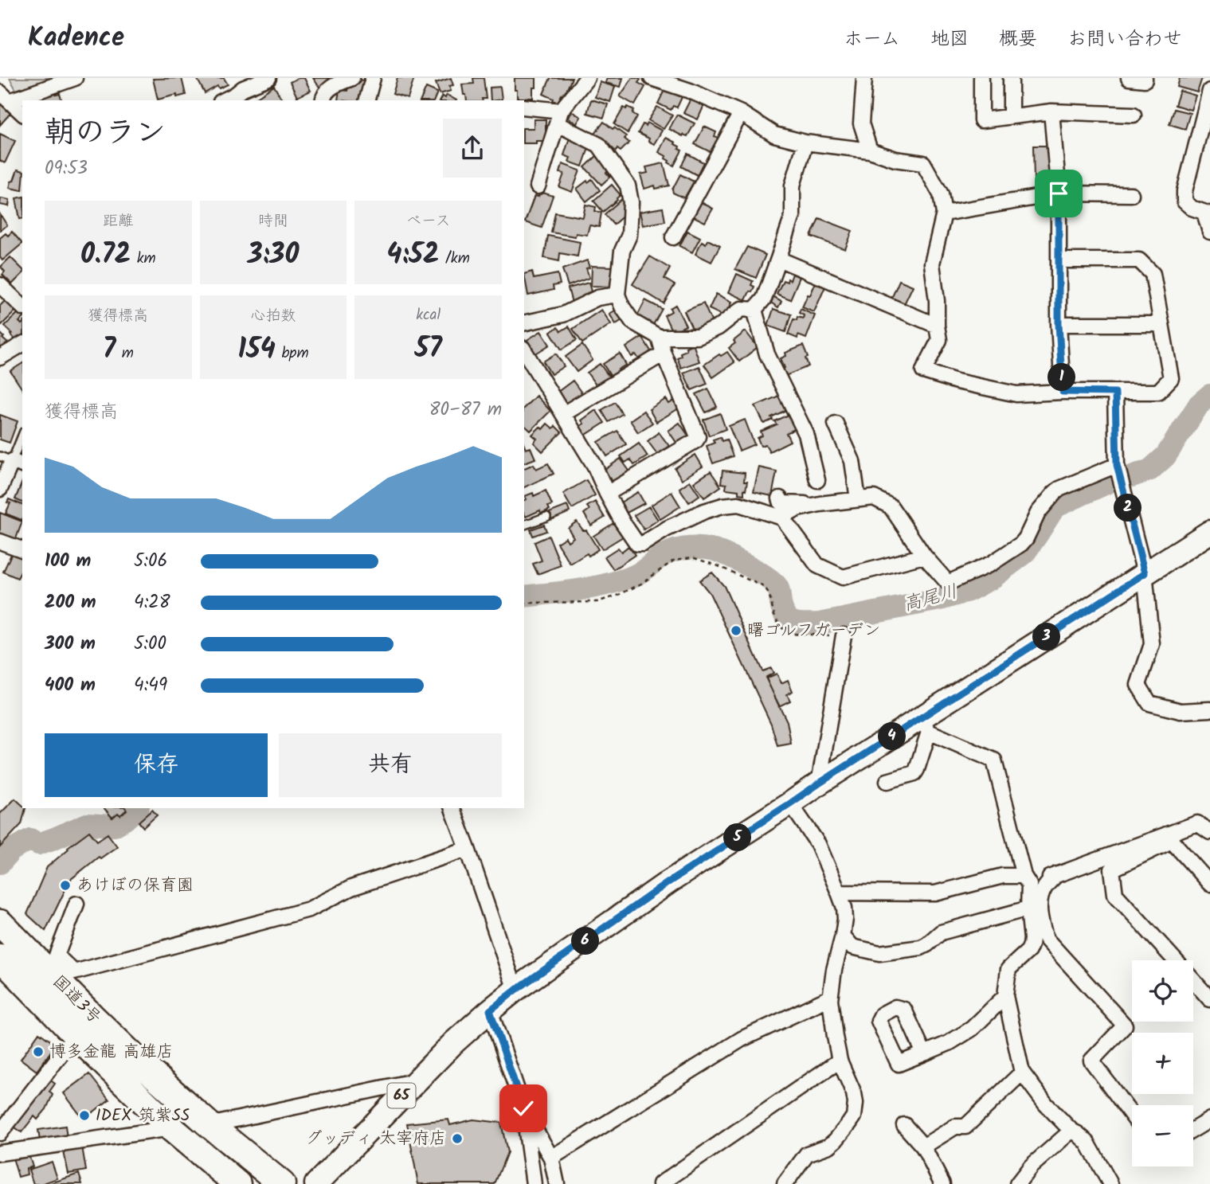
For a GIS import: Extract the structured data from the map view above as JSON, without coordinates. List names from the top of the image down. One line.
{"streets":{"highway":["国道3号"],"main road":["65"]},"water":["高尾川"],"places":["曙ゴルフガーデン","あけぼの保育園","博多金龍 高雄店","IDEX 筑紫SS","グッディ 太宰府店"],"page":{"header":"Kadence","nav":["ホーム","地図","概要","お問い合わせ"],"heading":["朝のラン","09:53"],"stats":[["距離","0.72 km"],["時間","3:30"],["ペース","4:52 /km"],["獲得標高","7 m"],["心拍数","154 bpm"],["kcal","57"]],"pins":["1","2","3","4","5","6"],"chart":["獲得標高","80–87 m"],"list":[{"name":"100 m","note":"5:06"},{"name":"200 m","note":"4:28"},{"name":"300 m","note":"5:00"},{"name":"400 m","note":"4:49"}],"buttons":["保存","共有"],"map_buttons":["+","−"]}}
